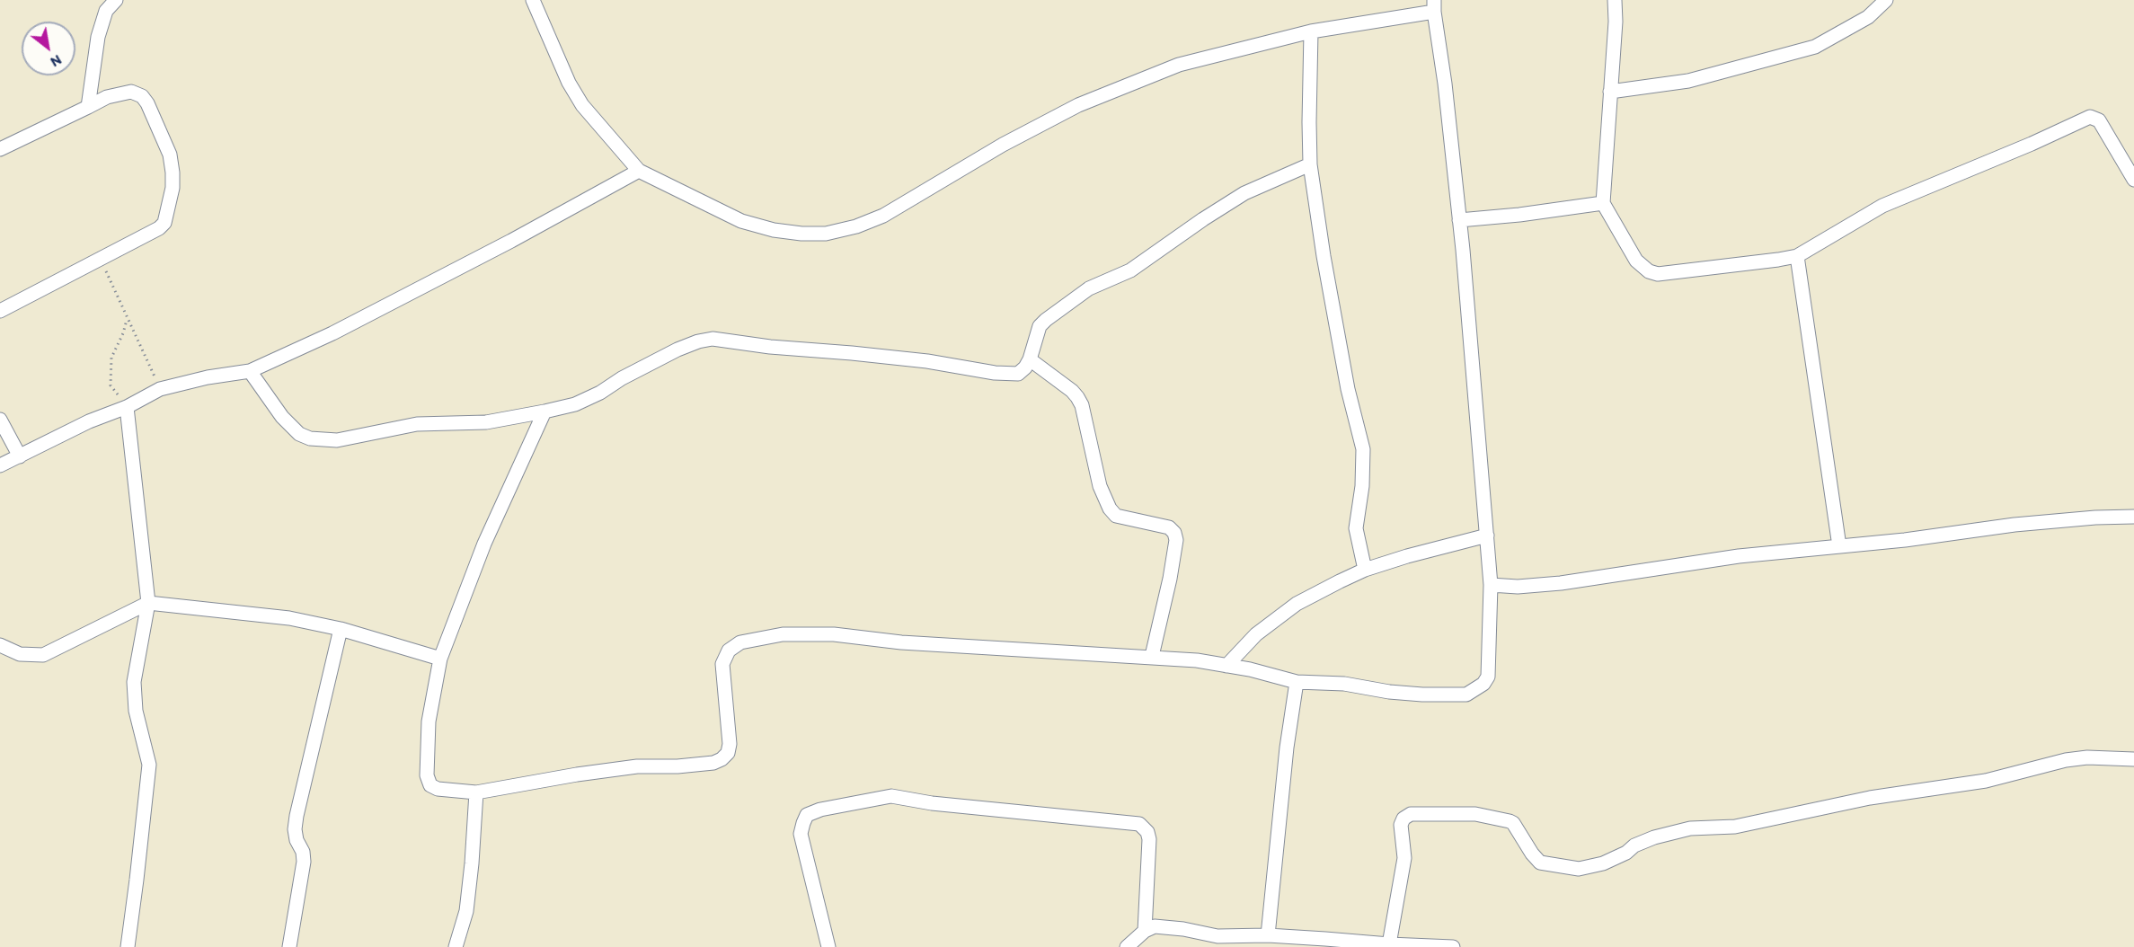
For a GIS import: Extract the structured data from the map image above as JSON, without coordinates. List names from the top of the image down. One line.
{"north":"bottom right"}
